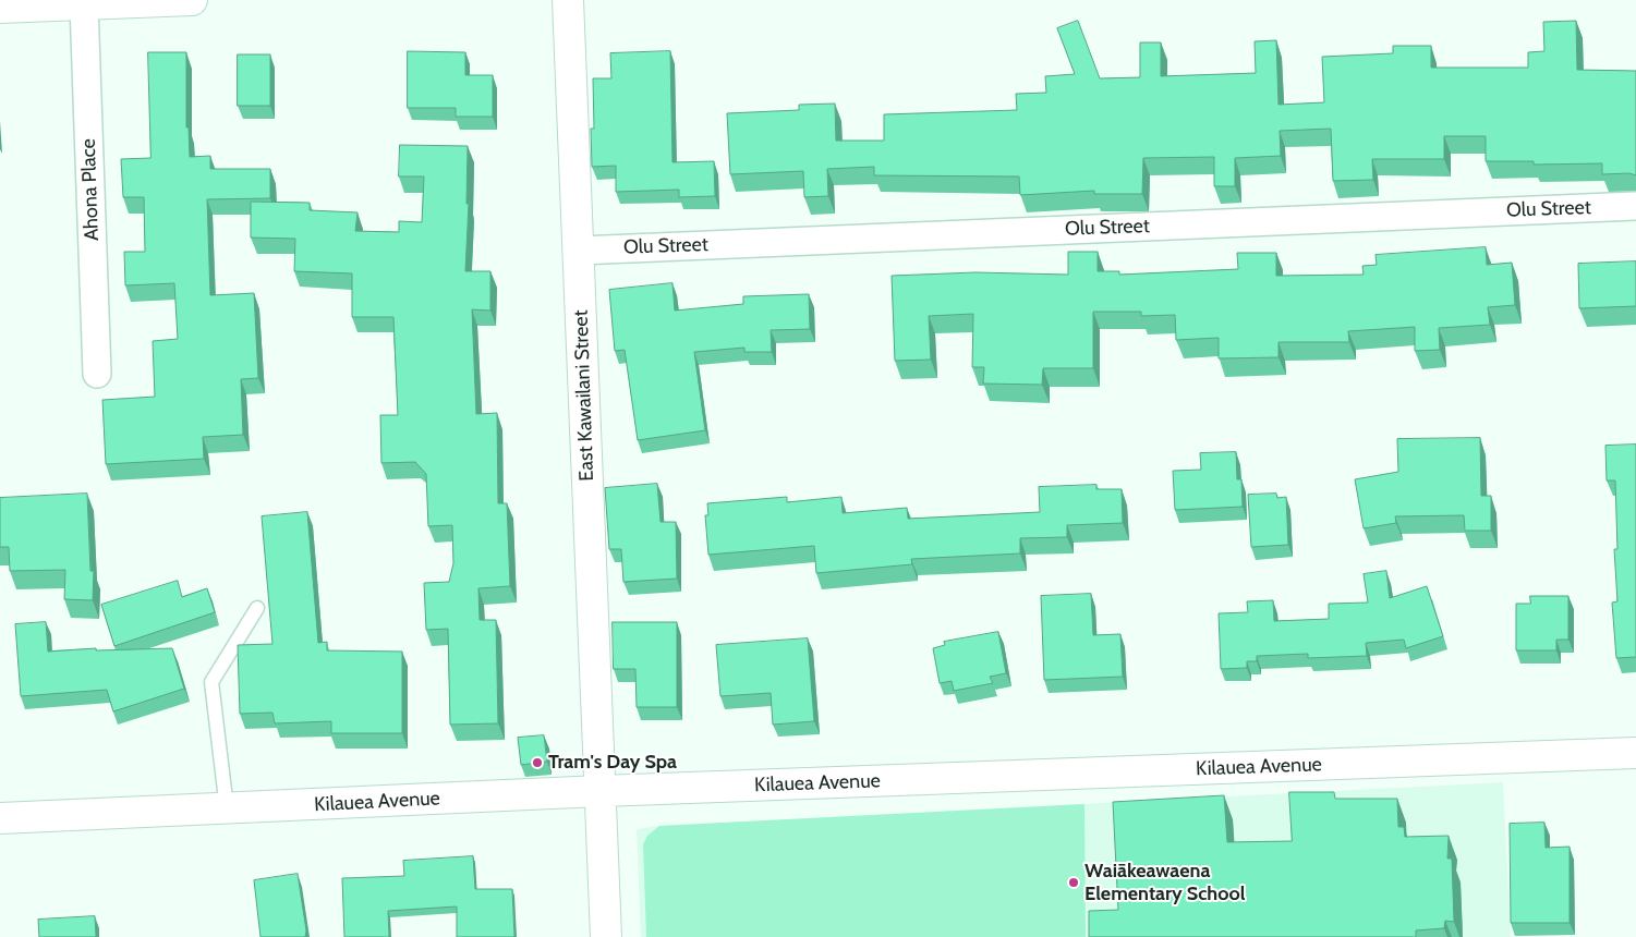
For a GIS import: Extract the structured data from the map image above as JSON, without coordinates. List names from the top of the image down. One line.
{"streets":{"main road":["East Kawailani Street","Kilauea Avenue"],"street":["Ahona Place","Olu Street"]},"crossings":[["Olu Street","East Kawailani Street"],["East Kawailani Street","Kilauea Avenue"]],"places":["Tram's Day Spa","Waiākeawaena Elementary School"]}
